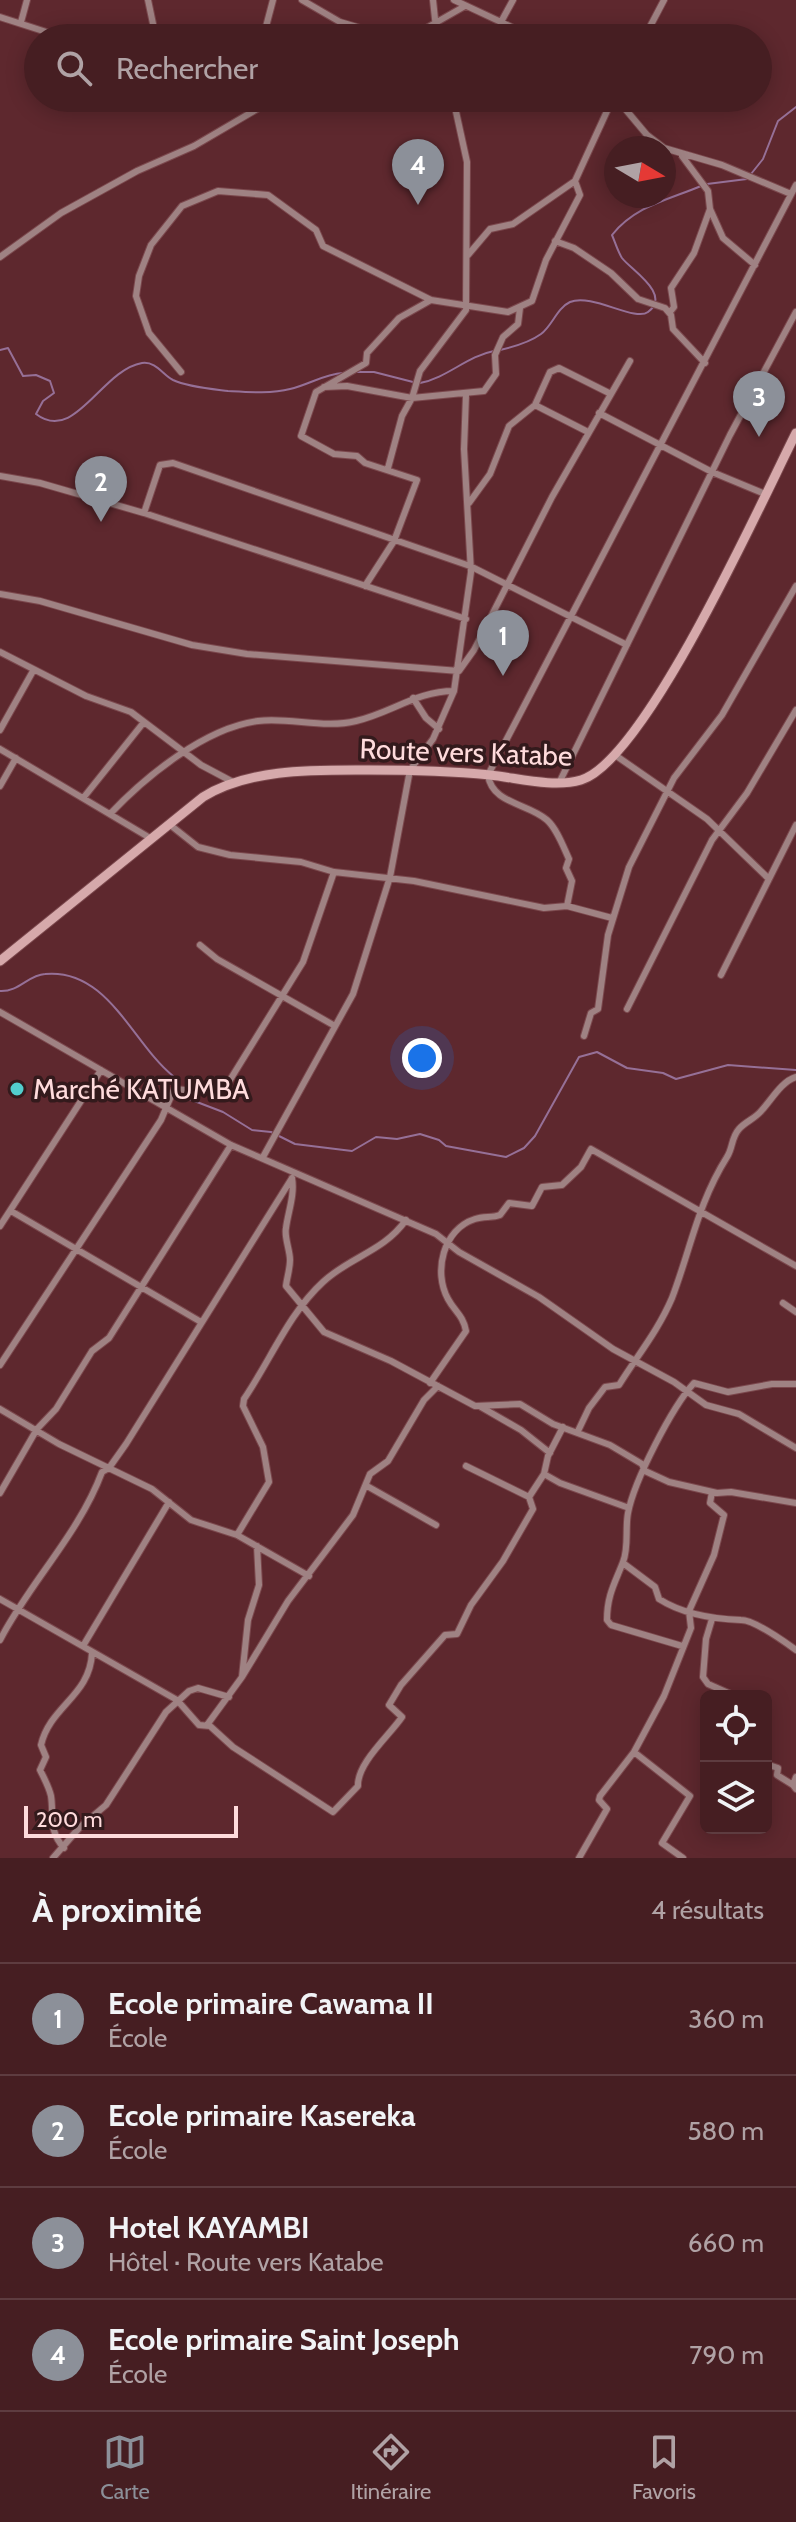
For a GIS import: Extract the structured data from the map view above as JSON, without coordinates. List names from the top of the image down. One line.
{"streets":{"street":["Route vers Katabe"]},"places":["Marché KATUMBA"],"scale_bar":"200 m","north":"right","page":{"search":"Rechercher","pins":["4","3","2","1"],"scale":"200 m","heading":["À proximité","4 résultats"],"list":[{"mark":"1","name":"Ecole primaire Cawama II","note":"École","value":"360 m"},{"mark":"2","name":"Ecole primaire Kasereka","note":"École","value":"580 m"},{"mark":"3","name":"Hotel KAYAMBI","note":"Hôtel · Route vers Katabe","value":"660 m"},{"mark":"4","name":"Ecole primaire Saint Joseph","note":"École","value":"790 m"}],"nav":["Carte","Itinéraire","Favoris"]}}
